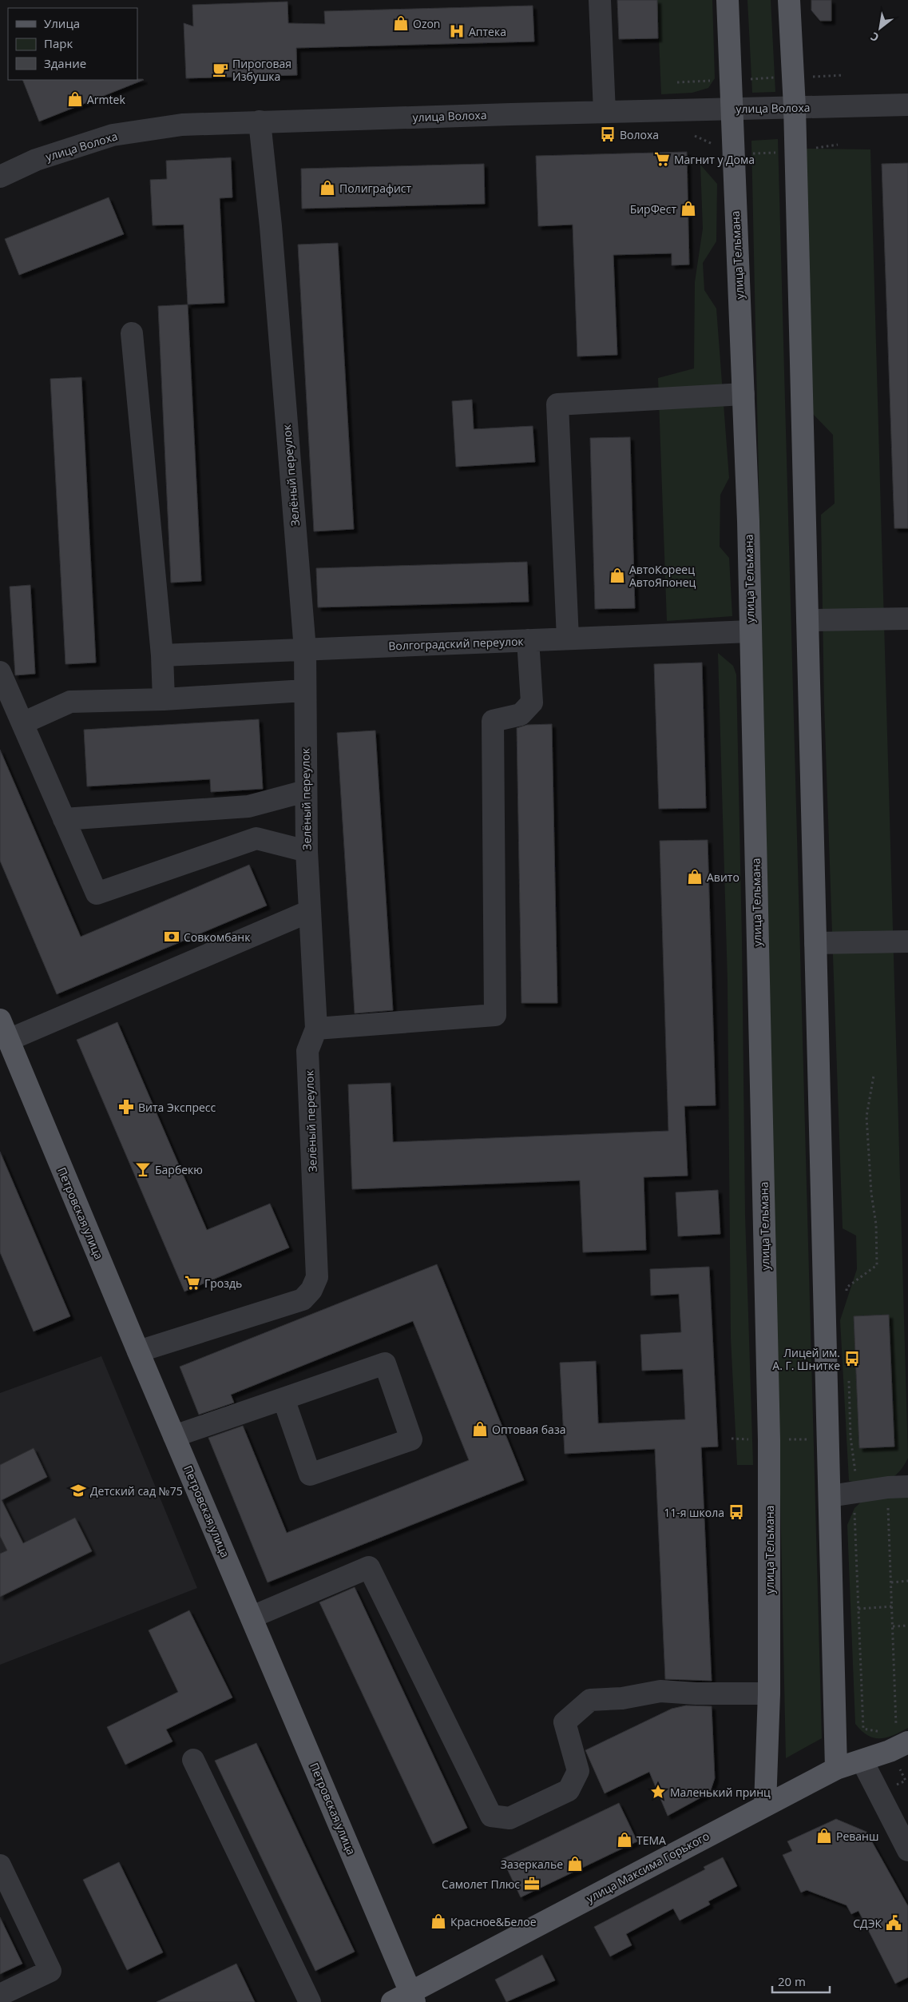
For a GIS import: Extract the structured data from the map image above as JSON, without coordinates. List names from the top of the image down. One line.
{"streets":{"main road":["улица Тельмана","Петровская улица","улица Максима Горького"],"street":["улица Волоха","Зелёный переулок","Волгоградский переулок"]},"crossings":[["улица Волоха","улица Тельмана"],["улица Волоха","Зелёный переулок"],["улица Тельмана","Волгоградский переулок"],["улица Тельмана","улица Максима Горького"],["Зелёный переулок","Волгоградский переулок"],["Зелёный переулок","Петровская улица"],["Петровская улица","улица Максима Горького"]],"places":{"shop":["Ozon","Armtek","Полиграфист","БирФест","АвтоКореец АвтоЯпонец","Авито","Оптовая база","Реванш","ТЕМА","Зазеркалье","Красное&Белое"],"hospital":["Аптека"],"cafe":["Пироговая Избушка"],"bus stop":["Волоха","Лицей им. А. Г. Шнитке","11-я школа"],"supermarket":["Магнит у Дома","Гроздь"],"bank":["Совкомбанк"],"pharmacy":["Вита Экспресс"],"bar":["Барбекю"],"school or university":["Детский сад №75"],"place":["Маленький принц"],"office":["Самолет Плюс"],"public building":["СДЭК"]},"legend":["Улица","Парк","Здание"],"scale_bar":"20 m","north":"bottom left"}
